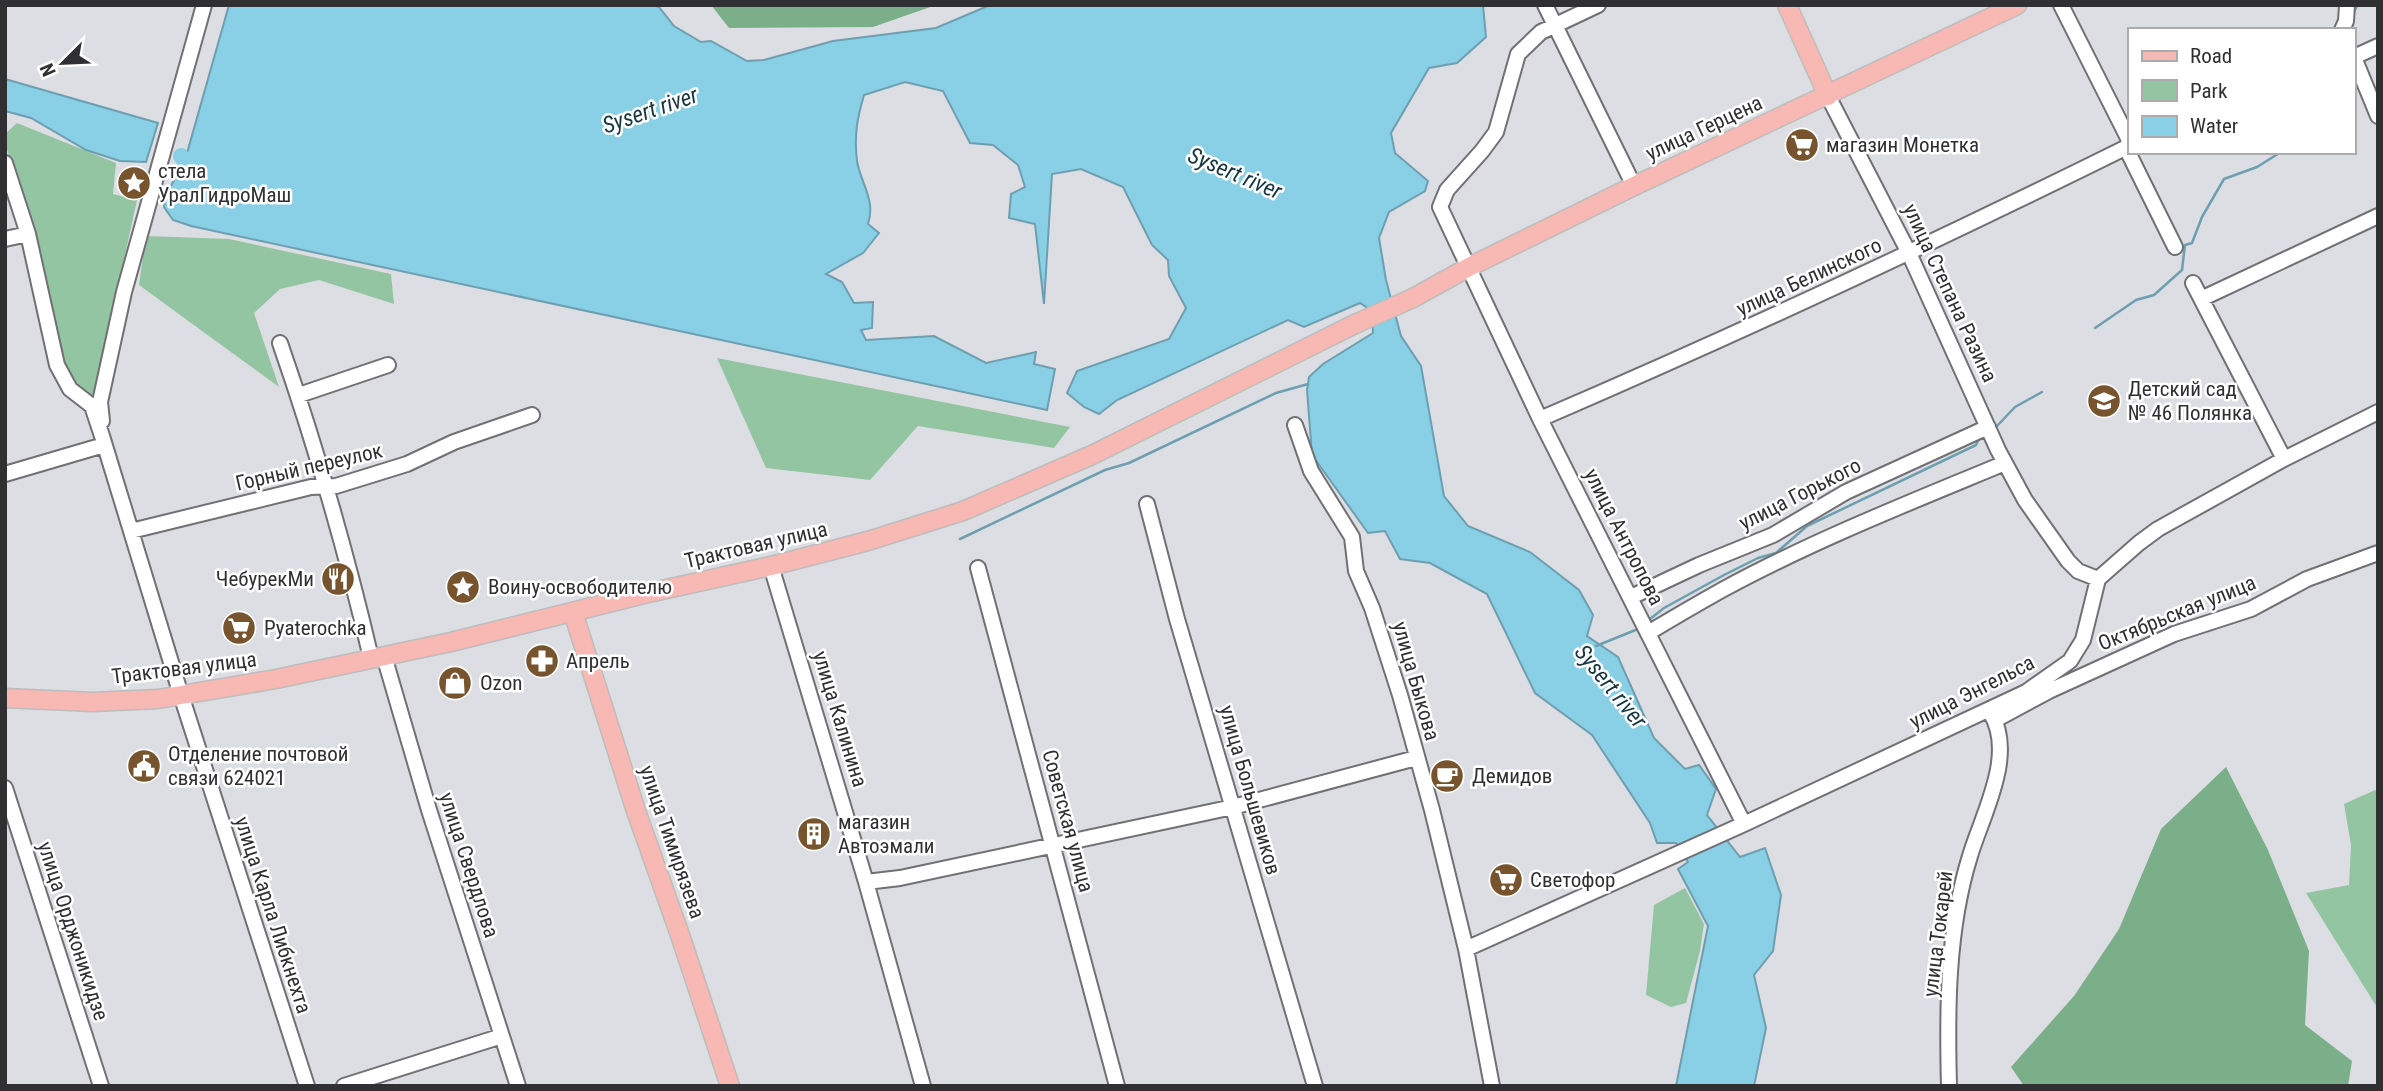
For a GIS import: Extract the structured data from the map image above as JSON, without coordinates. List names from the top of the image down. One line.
{"streets":{"main road":["улица Герцена","улица Степана Разина","Трактовая улица","улица Тимирязева"],"street":["улица Белинского","Горный переулок","улица Горького","улица Антропова","Октябрьская улица","улица Быкова","улица Энгельса","улица Калинина","улица Большевиков","Советская улица","улица Свердлова","улица Карла Либкнехта","улица Орджоникидзе","улица Токарей"]},"crossings":[["улица Герцена","улица Степана Разина"],["улица Герцена","улица Антропова"],["улица Герцена","Трактовая улица"],["улица Белинского","улица Степана Разина"],["улица Белинского","улица Антропова"],["улица Степана Разина","улица Горького"],["улица Степана Разина","улица Энгельса"],["Горный переулок","улица Свердлова"],["Горный переулок","улица Карла Либкнехта"],["улица Горького","улица Антропова"],["улица Антропова","улица Энгельса"],["Трактовая улица","улица Калинина"],["Трактовая улица","улица Тимирязева"],["Трактовая улица","улица Свердлова"],["Трактовая улица","улица Карла Либкнехта"],["Октябрьская улица","улица Энгельса"],["Октябрьская улица","улица Токарей"],["улица Быкова","улица Энгельса"],["улица Энгельса","улица Токарей"]],"water":["Sysert river"],"places":{"supermarket":["магазин Монетка","Pyaterochka","Светофор"],"place":["стела УралГидроМаш","Воину-освободителю"],"school or university":["Детский сад № 46 Полянка"],"restaurant":["ЧебурекМи"],"pharmacy":["Апрель"],"shop":["Ozon"],"public building":["Отделение почтовой связи 624021"],"cafe":["Демидов"],"building":["магазин Автоэмали"]},"legend":["Road","Park","Water"],"north":"bottom left"}
